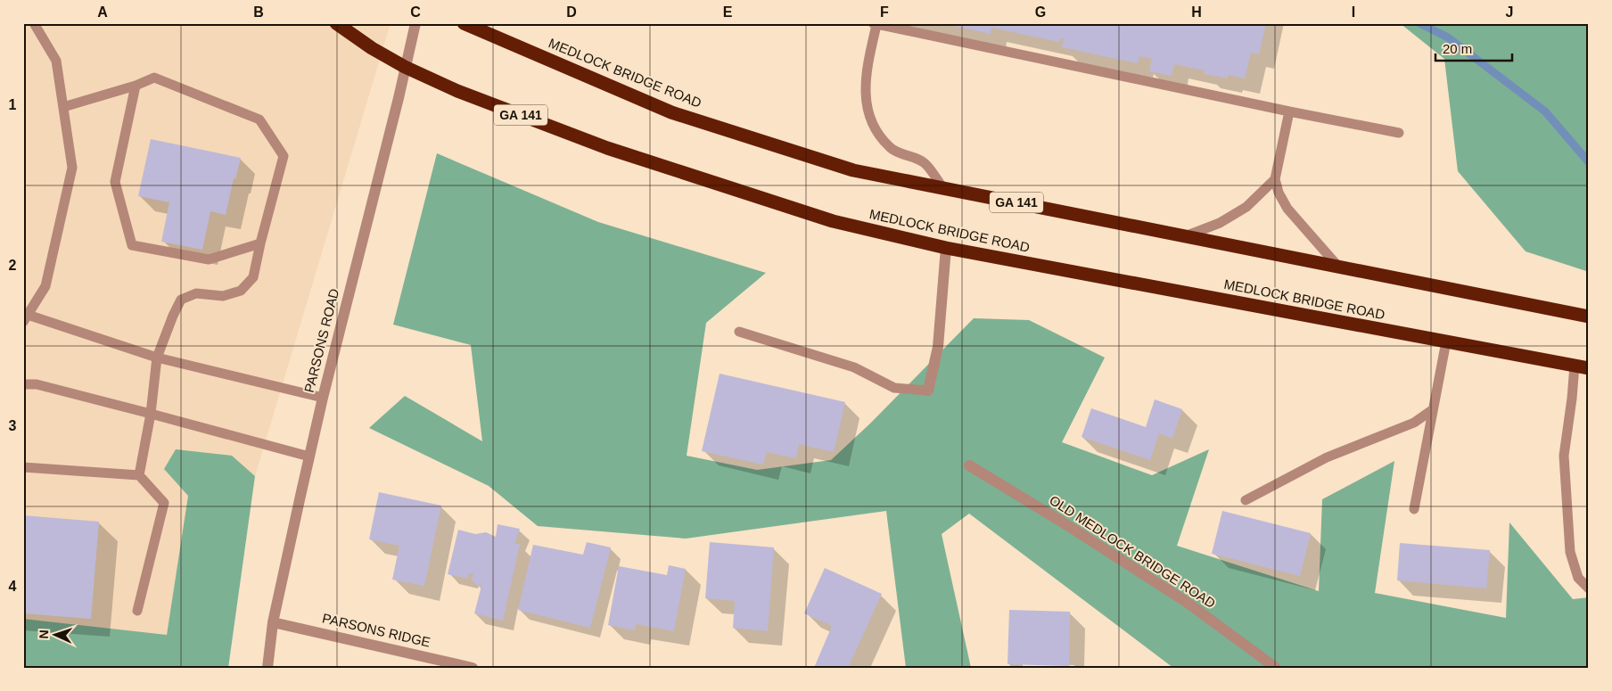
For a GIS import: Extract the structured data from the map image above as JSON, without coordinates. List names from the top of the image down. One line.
{"streets":{"highway":["MEDLOCK BRIDGE ROAD","GA 141"],"street":["PARSONS ROAD","OLD MEDLOCK BRIDGE ROAD","PARSONS RIDGE"]},"crossings":[["MEDLOCK BRIDGE ROAD","PARSONS ROAD"],["PARSONS ROAD","PARSONS RIDGE"]],"scale_bar":"20 m","north":"left","grid":{"columns":["A","B","C","D","E","F","G","H","I","J"],"rows":["1","2","3","4"]}}
